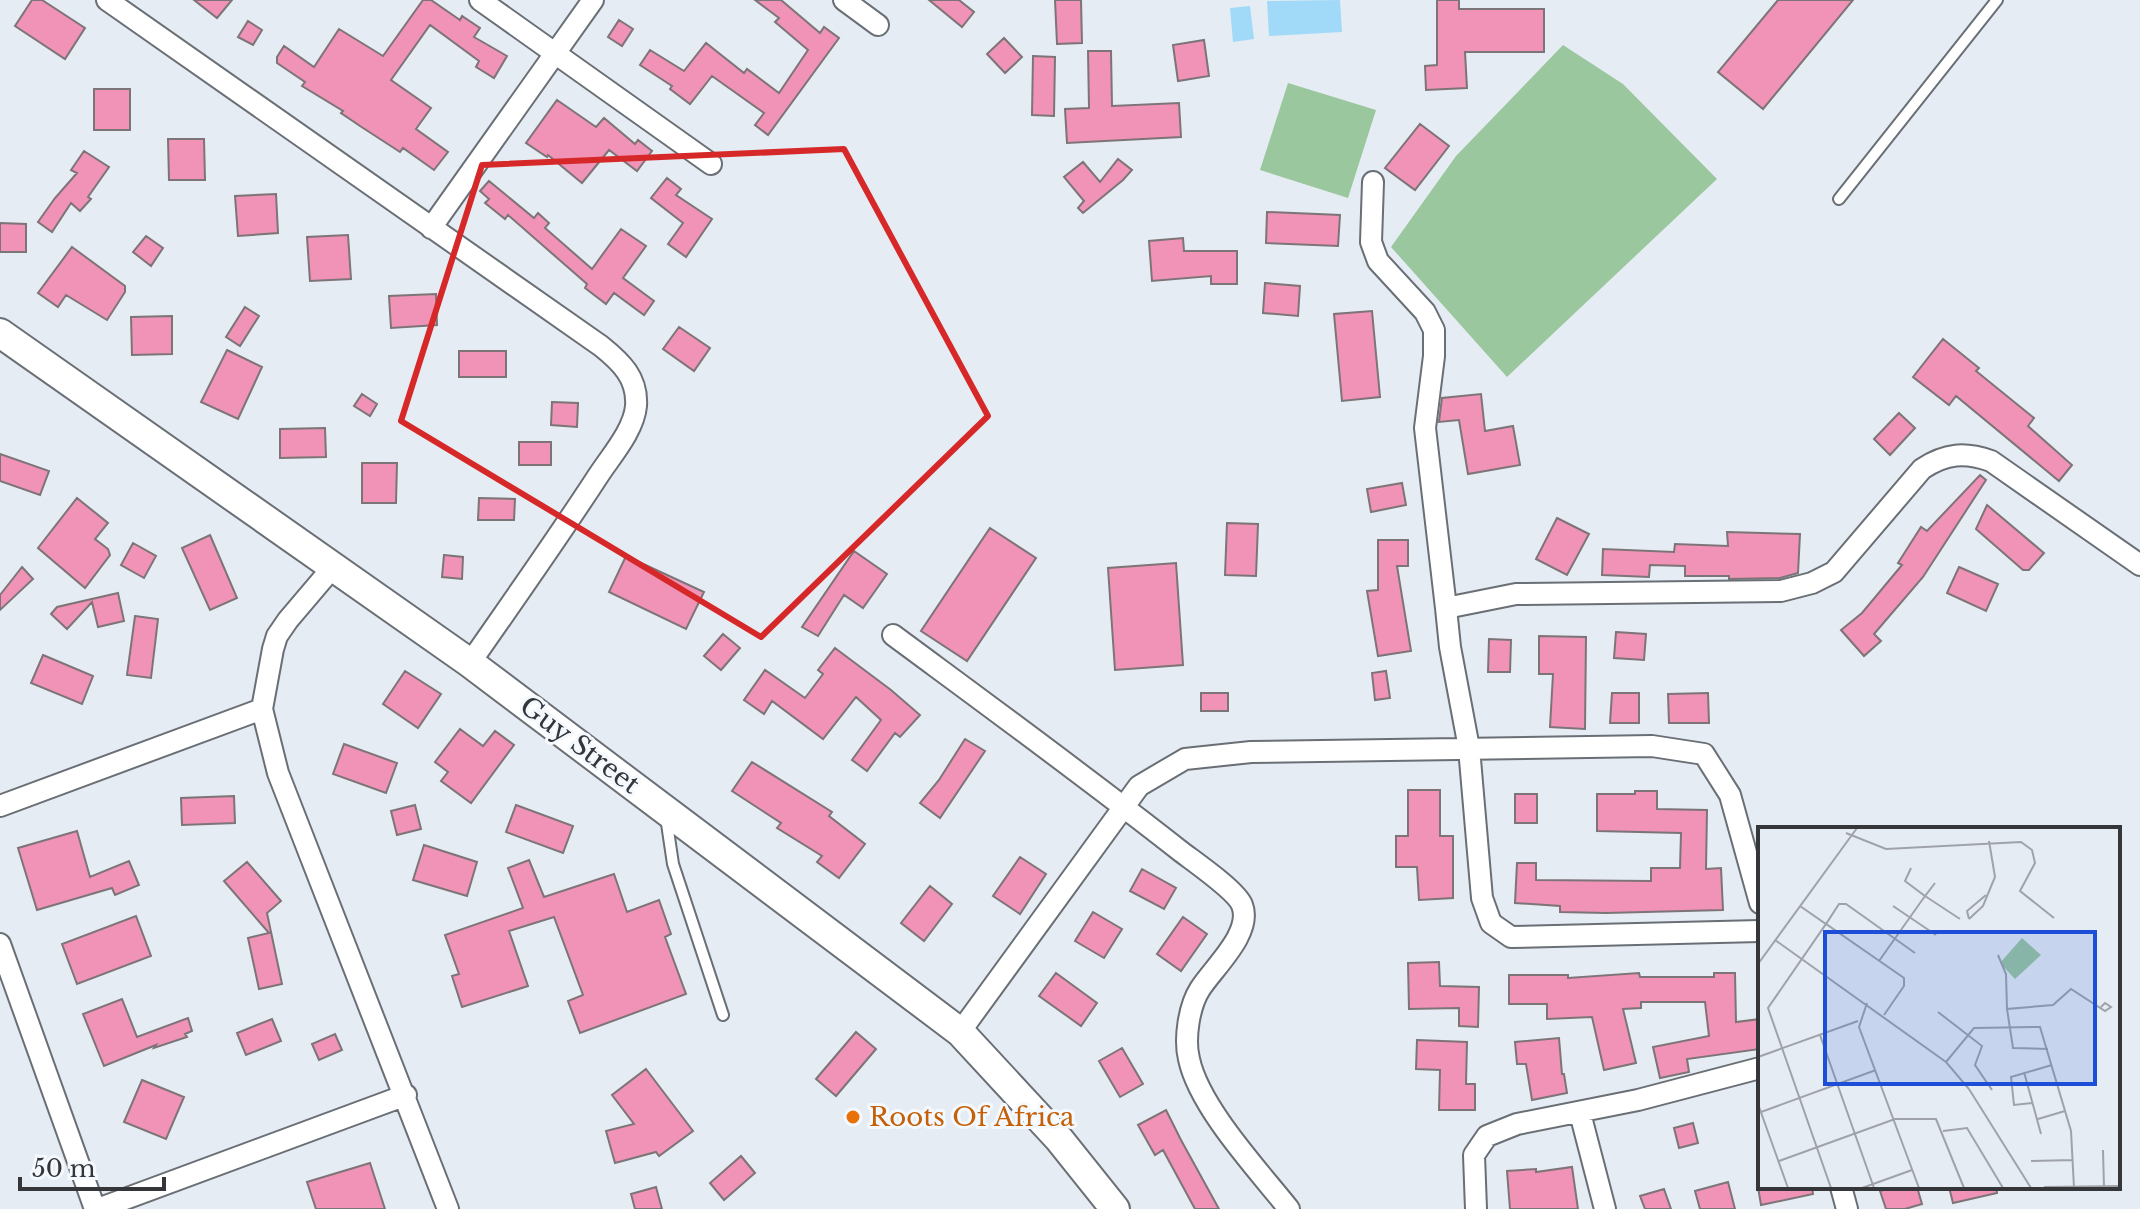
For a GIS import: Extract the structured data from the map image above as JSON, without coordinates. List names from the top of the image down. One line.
{"streets":{"street":["Guy Street"]},"places":["Roots Of Africa"],"scale_bar":"50 m"}
